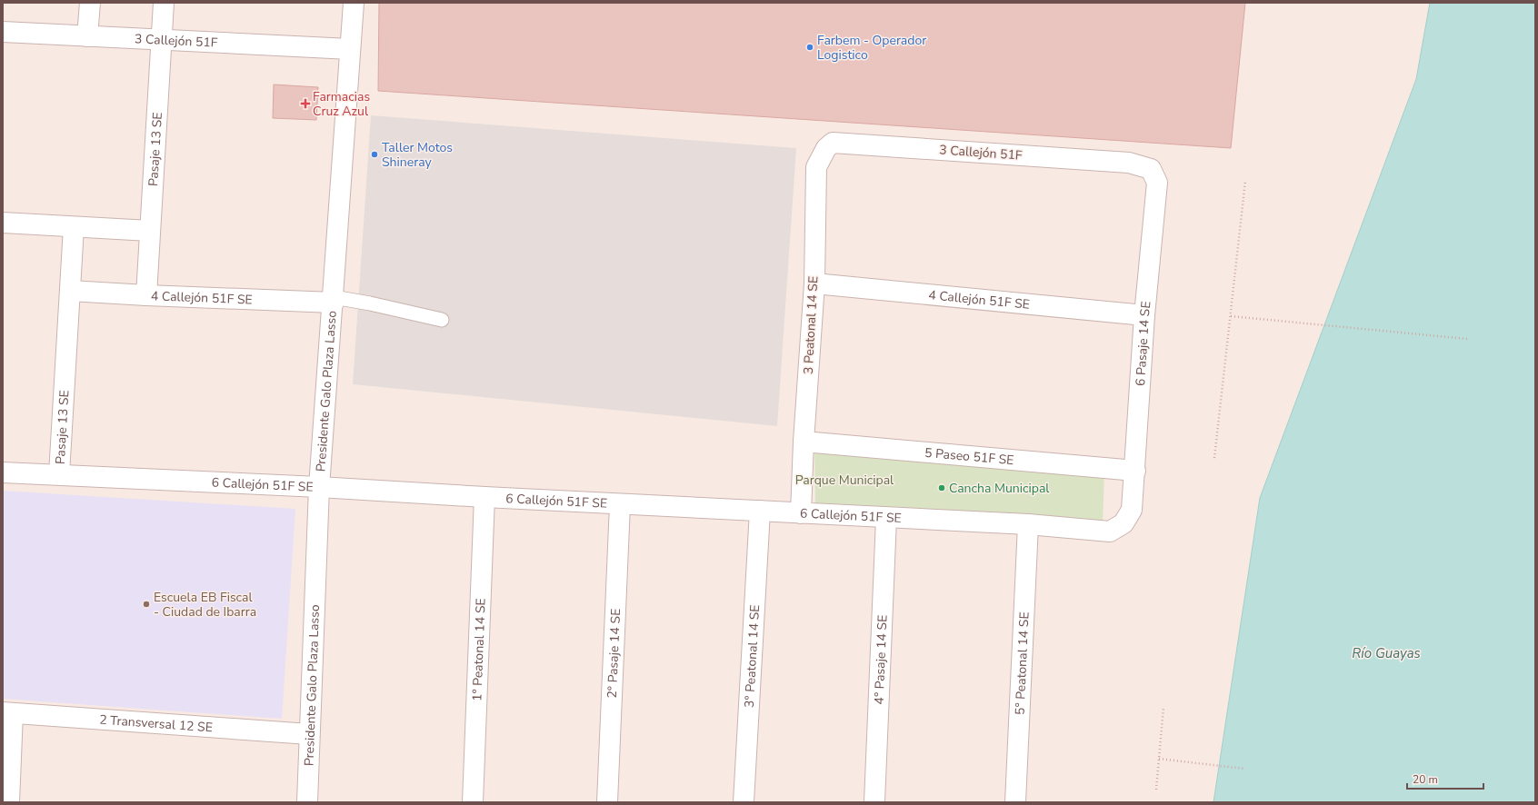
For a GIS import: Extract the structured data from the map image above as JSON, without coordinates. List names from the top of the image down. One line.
{"streets":{"street":["3 Callejón 51F","Pasaje 13 SE","4 Callejón 51F SE","3 Peatonal 14 SE","6 Pasaje 14 SE","Presidente Galo Plaza Lasso","5 Paseo 51F SE","6 Callejón 51F SE","1° Peatonal 14 SE","2° Pasaje 14 SE","3° Peatonal 14 SE","4° Pasaje 14 SE","5° Peatonal 14 SE","2 Transversal 12 SE"]},"crossings":[["3 Callejón 51F","Pasaje 13 SE"],["3 Callejón 51F","3 Peatonal 14 SE"],["3 Callejón 51F","6 Pasaje 14 SE"],["3 Callejón 51F","Presidente Galo Plaza Lasso"],["Pasaje 13 SE","4 Callejón 51F SE"],["Pasaje 13 SE","6 Callejón 51F SE"],["4 Callejón 51F SE","3 Peatonal 14 SE"],["4 Callejón 51F SE","6 Pasaje 14 SE"],["4 Callejón 51F SE","Presidente Galo Plaza Lasso"],["3 Peatonal 14 SE","5 Paseo 51F SE"],["3 Peatonal 14 SE","6 Callejón 51F SE"],["6 Pasaje 14 SE","5 Paseo 51F SE"],["6 Pasaje 14 SE","6 Callejón 51F SE"],["Presidente Galo Plaza Lasso","6 Callejón 51F SE"],["Presidente Galo Plaza Lasso","2 Transversal 12 SE"],["6 Callejón 51F SE","1° Peatonal 14 SE"],["6 Callejón 51F SE","2° Pasaje 14 SE"],["6 Callejón 51F SE","3° Peatonal 14 SE"],["6 Callejón 51F SE","4° Pasaje 14 SE"],["6 Callejón 51F SE","5° Peatonal 14 SE"]],"water":["Río Guayas"],"parks":["Parque Municipal"],"places":{"other":["Farbem - Operador Logistico","Taller Motos Shineray","Cancha Municipal","Escuela EB Fiscal - Ciudad de Ibarra"],"health":["Farmacias Cruz Azul"]},"scale_bar":"20 m"}
